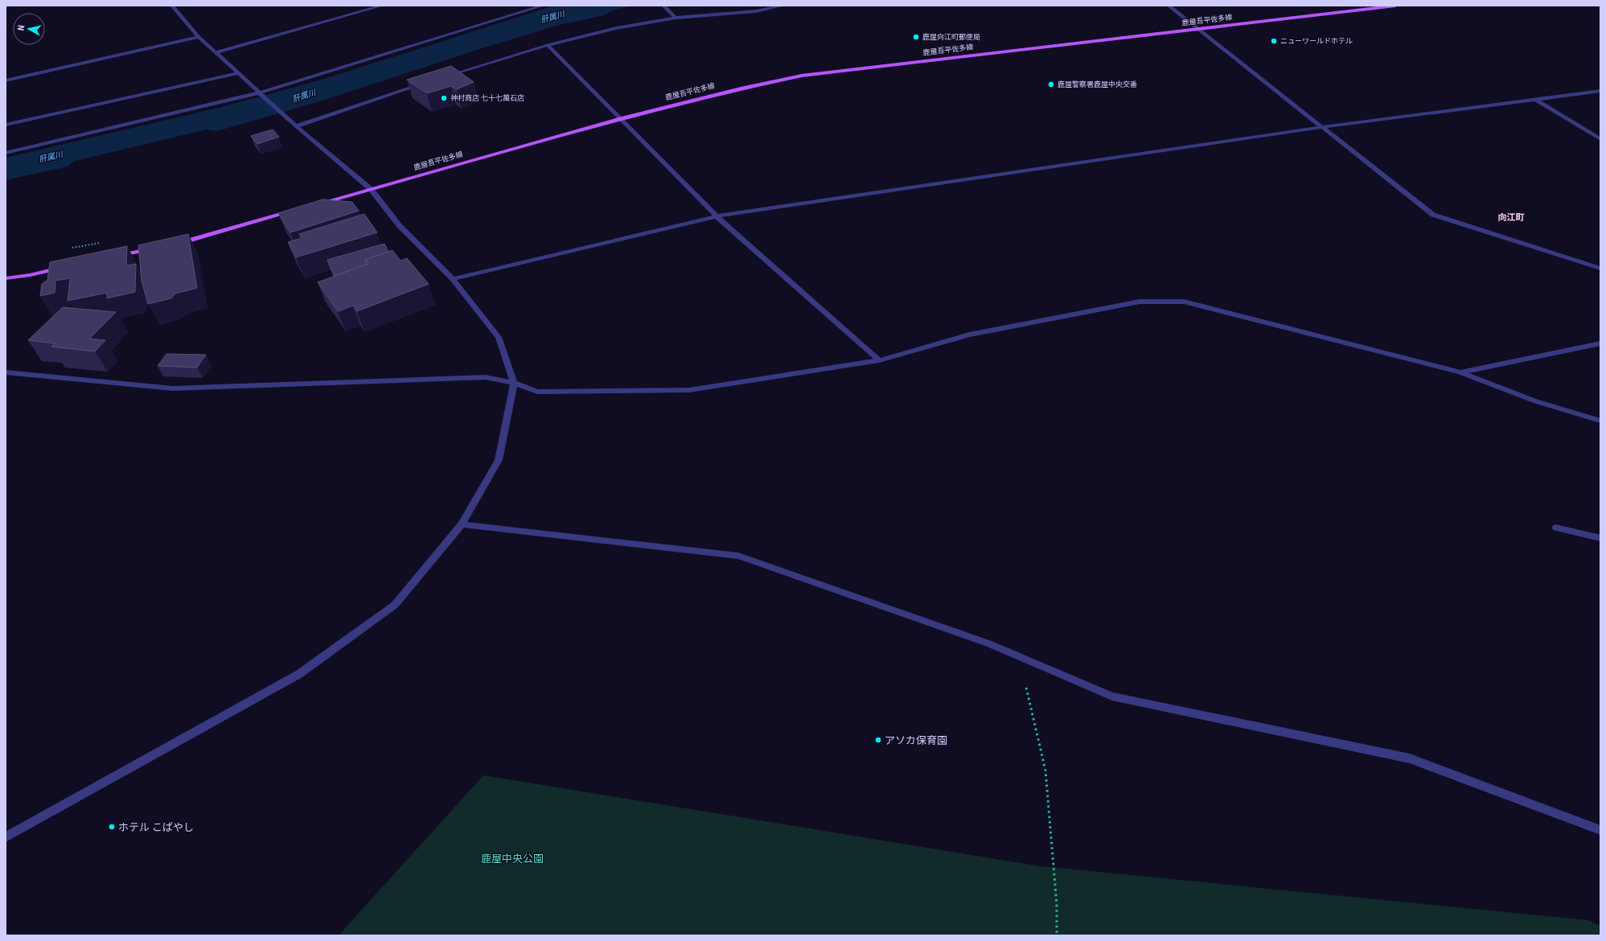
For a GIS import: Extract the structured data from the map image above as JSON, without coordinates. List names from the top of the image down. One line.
{"streets":{"main road":["鹿屋吾平佐多線"]},"districts":["向江町"],"water":["肝属川"],"parks":["鹿屋中央公園"],"places":["鹿屋向江町郵便局","ニューワールドホテル","鹿屋警察署鹿屋中央交番","神村商店 七十七萬石店","アソカ保育園","ホテル こばやし"],"north":"left"}
